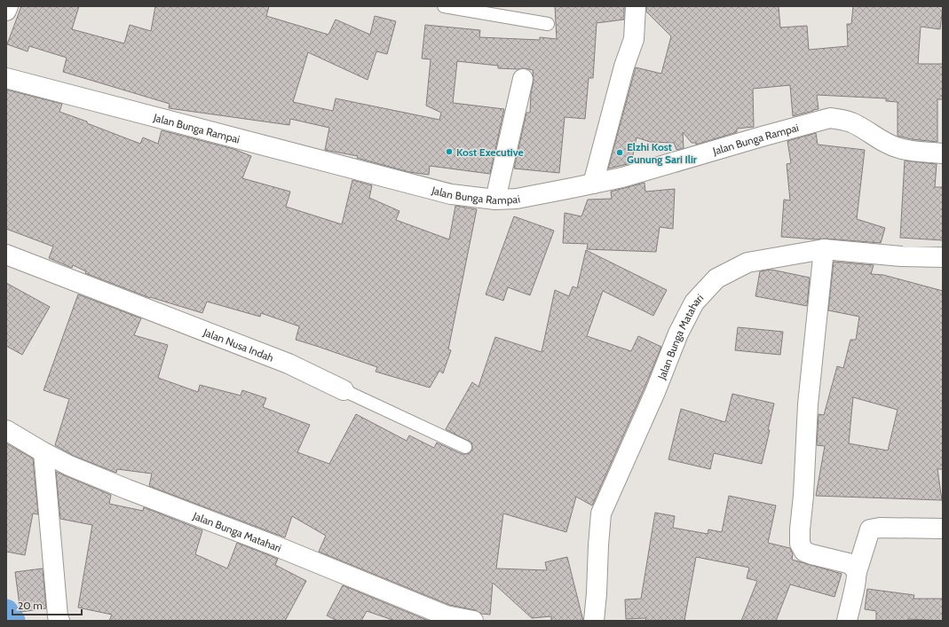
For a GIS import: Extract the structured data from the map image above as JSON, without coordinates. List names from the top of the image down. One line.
{"streets":{"street":["Jalan Bunga Rampai","Jalan Bunga Matahari","Jalan Nusa Indah"]},"places":["Kost Executive","Elzhi Kost Gunung Sari Ilir"],"scale_bar":"20 m"}
